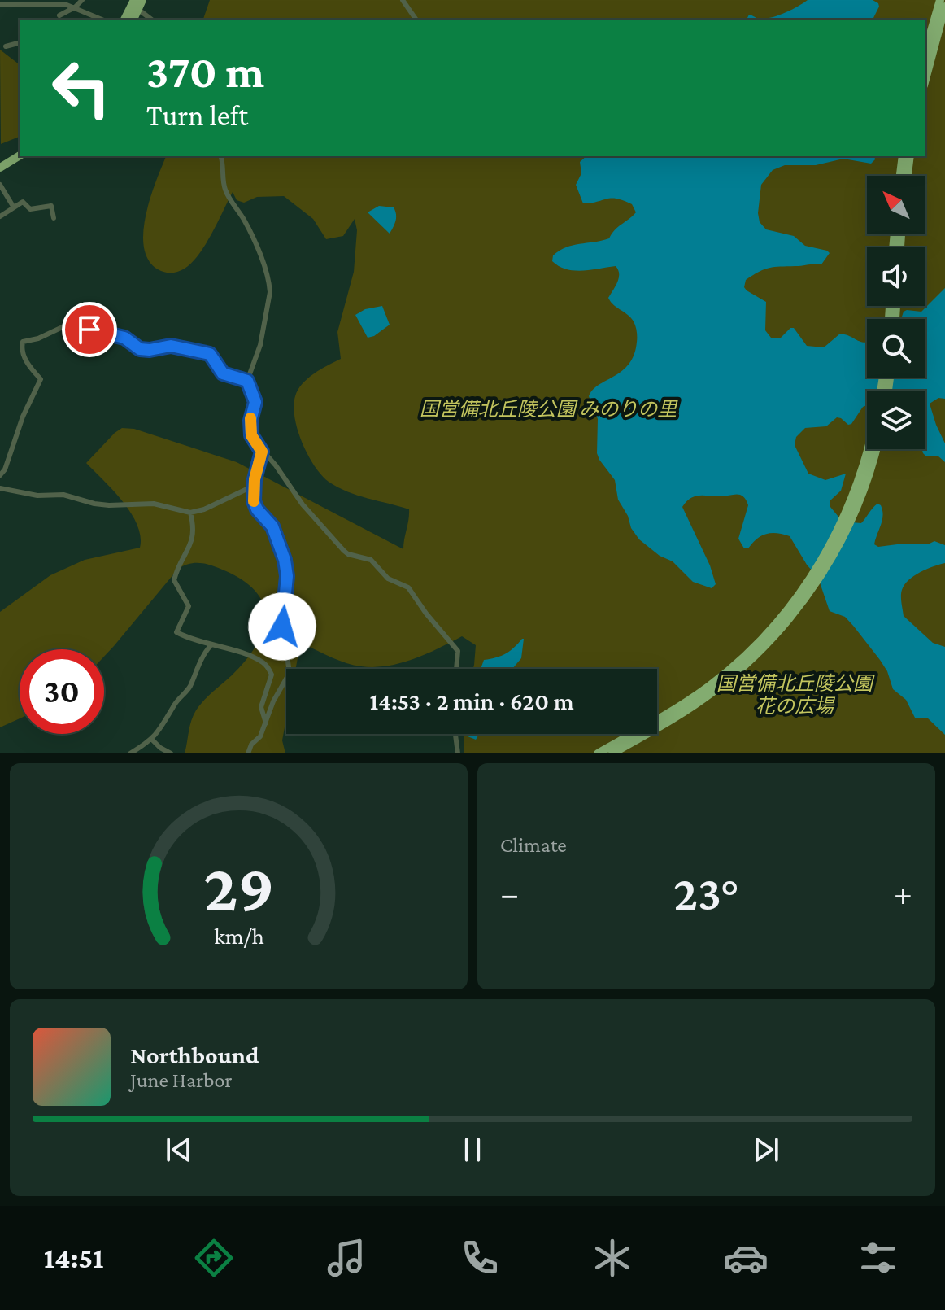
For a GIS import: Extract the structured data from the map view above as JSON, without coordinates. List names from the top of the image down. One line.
{"parks":["国営備北丘陵公園 みのりの里","国営備北丘陵公園 花の広場"],"north":"top left","page":{"turn":["370 m","Turn left"],"limit":"30","trip":"14:53 · 2 min · 620 m","tile":"Climate","heat":["−","23°","+"],"song":["Northbound","June Harbor"],"tabs":"14:51","gauge":["29","km/h"]}}
